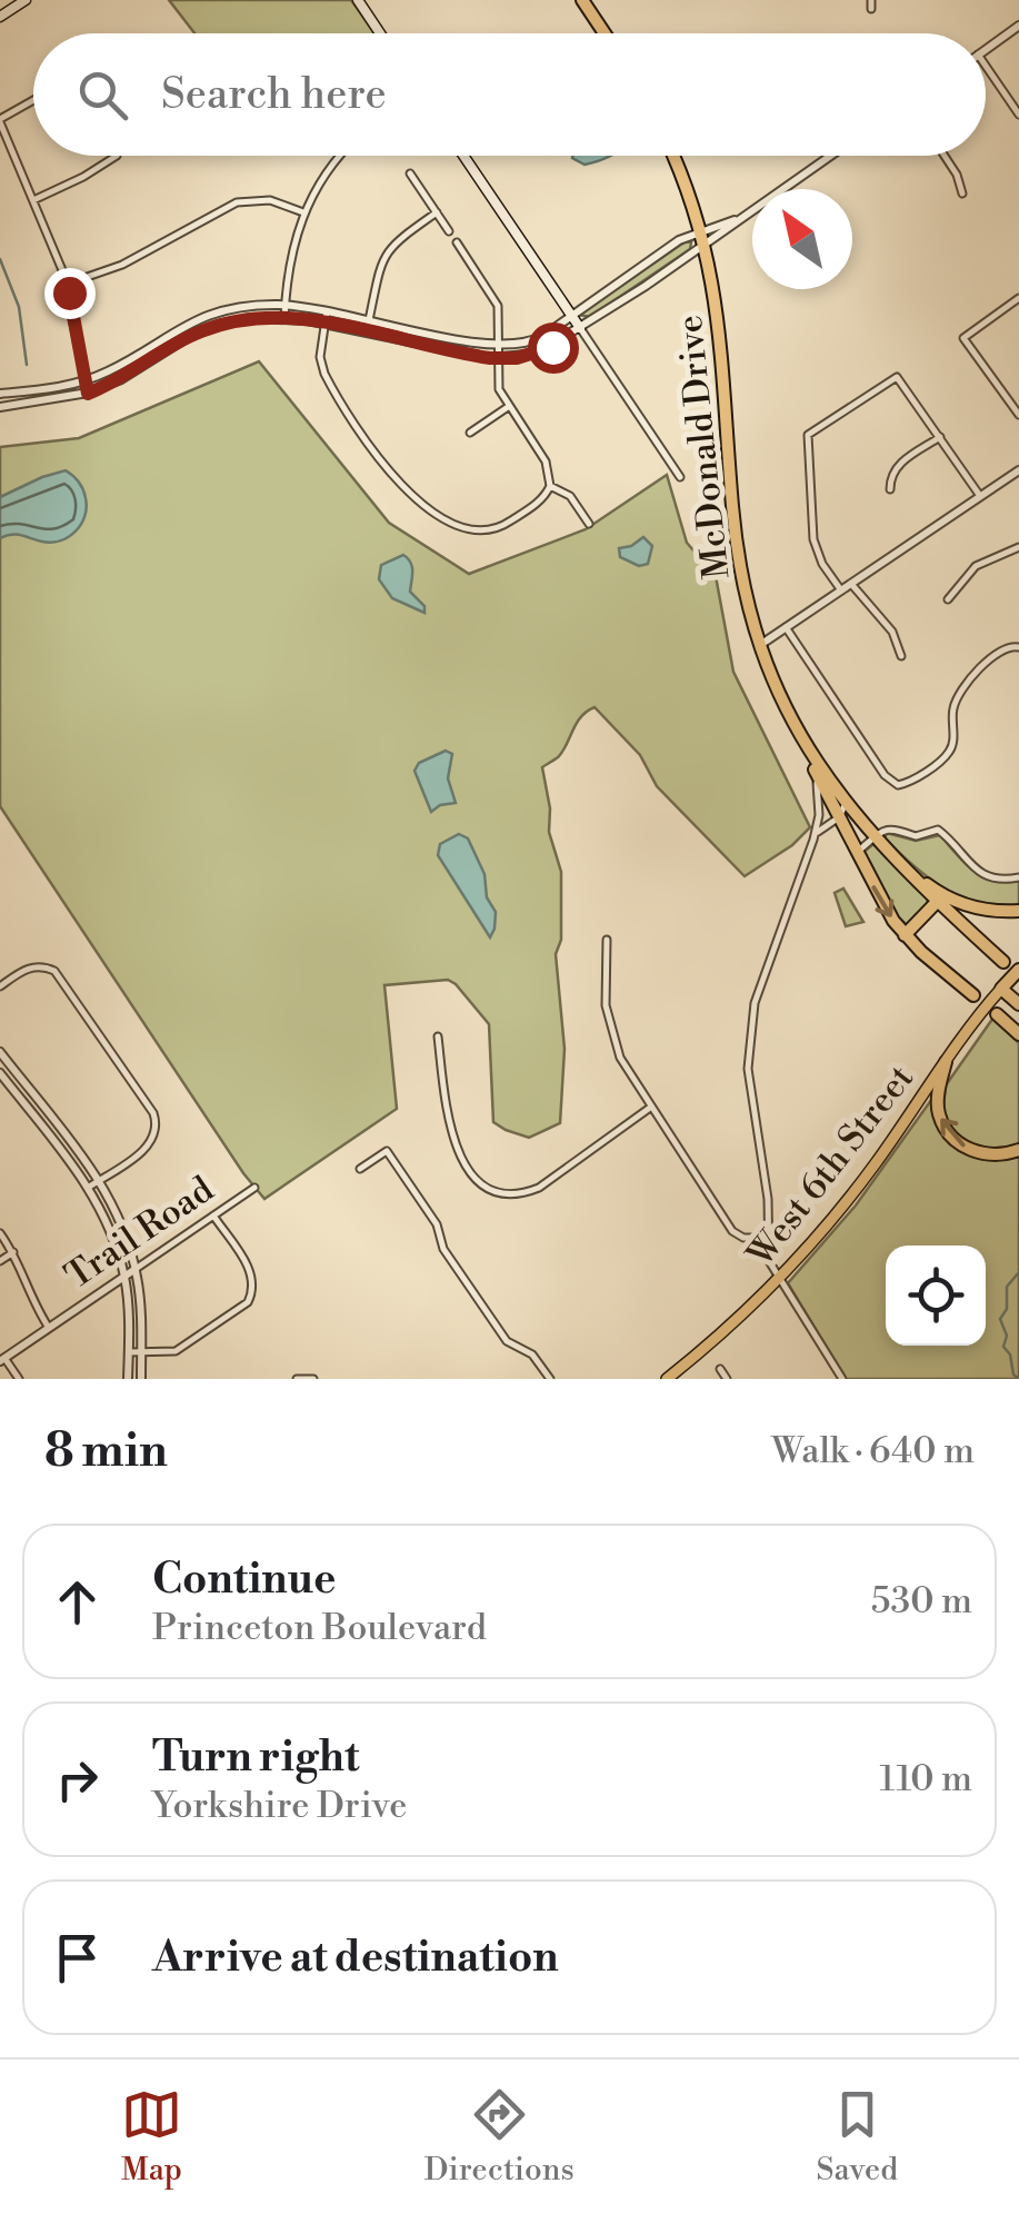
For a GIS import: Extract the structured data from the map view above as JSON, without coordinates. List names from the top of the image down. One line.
{"streets":{"highway":["McDonald Drive","West 6th Street"],"street":["Trail Road"]},"north":"top left","page":{"search":"Search here","heading":["8 min","Walk · 640 m"],"list":[["Continue","Princeton Boulevard","530 m"],["Turn right","Yorkshire Drive","110 m"],"Arrive at destination"],"nav":["Map","Directions","Saved"]}}
